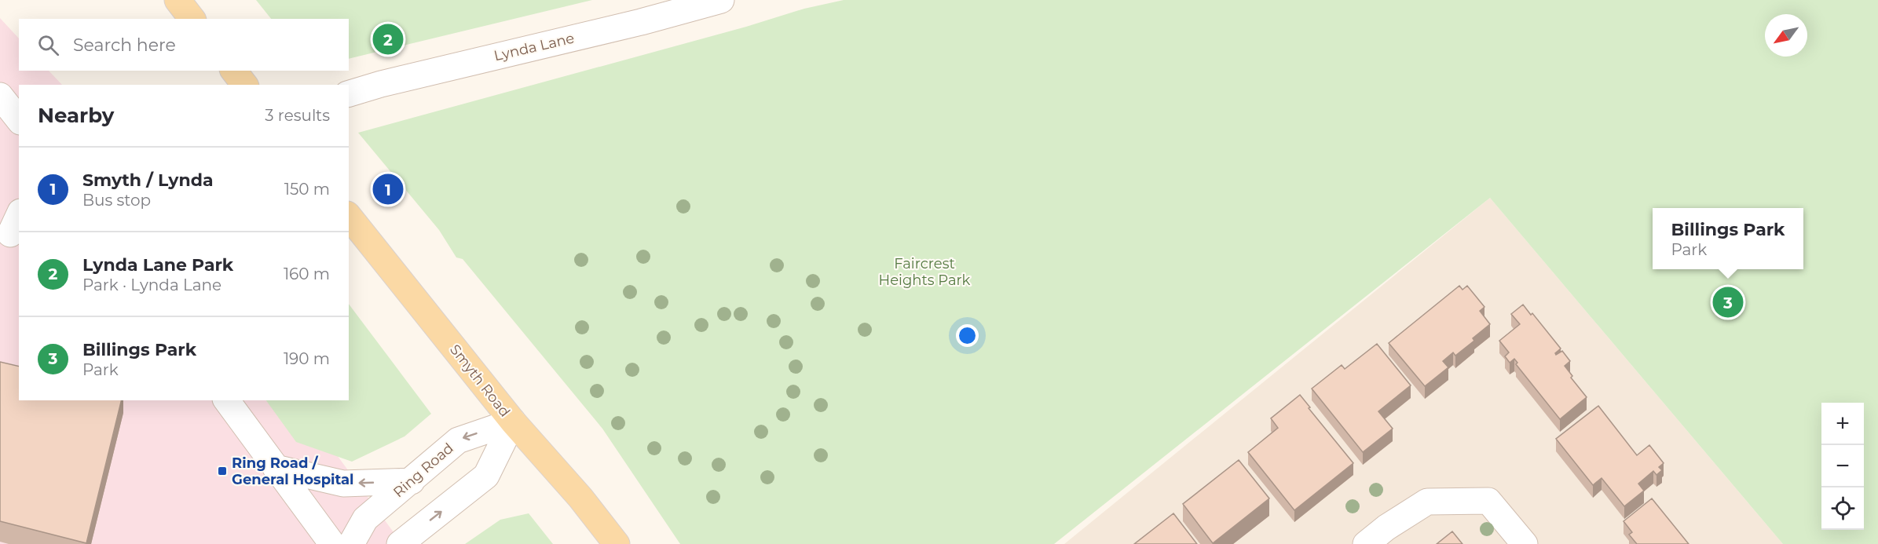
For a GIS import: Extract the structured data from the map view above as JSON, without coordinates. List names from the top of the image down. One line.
{"streets":{"main road":["Smyth Road"],"street":["Lynda Lane","Ring Road"]},"crossings":[["Smyth Road","Ring Road"]],"parks":["Faircrest Heights Park"],"places":{"transit":["Ring Road / General Hospital"]},"north":"bottom left","page":{"search":"Search here","pins":["2","1","3"],"heading":["Nearby","3 results"],"list":[{"mark":"1","name":"Smyth / Lynda","note":"Bus stop","value":"150 m"},{"mark":"2","name":"Lynda Lane Park","note":"Park · Lynda Lane","value":"160 m"},{"mark":"3","name":"Billings Park","note":"Park","value":"190 m"}],"popup":["Billings Park","Park"],"map_buttons":["+","−"]}}
